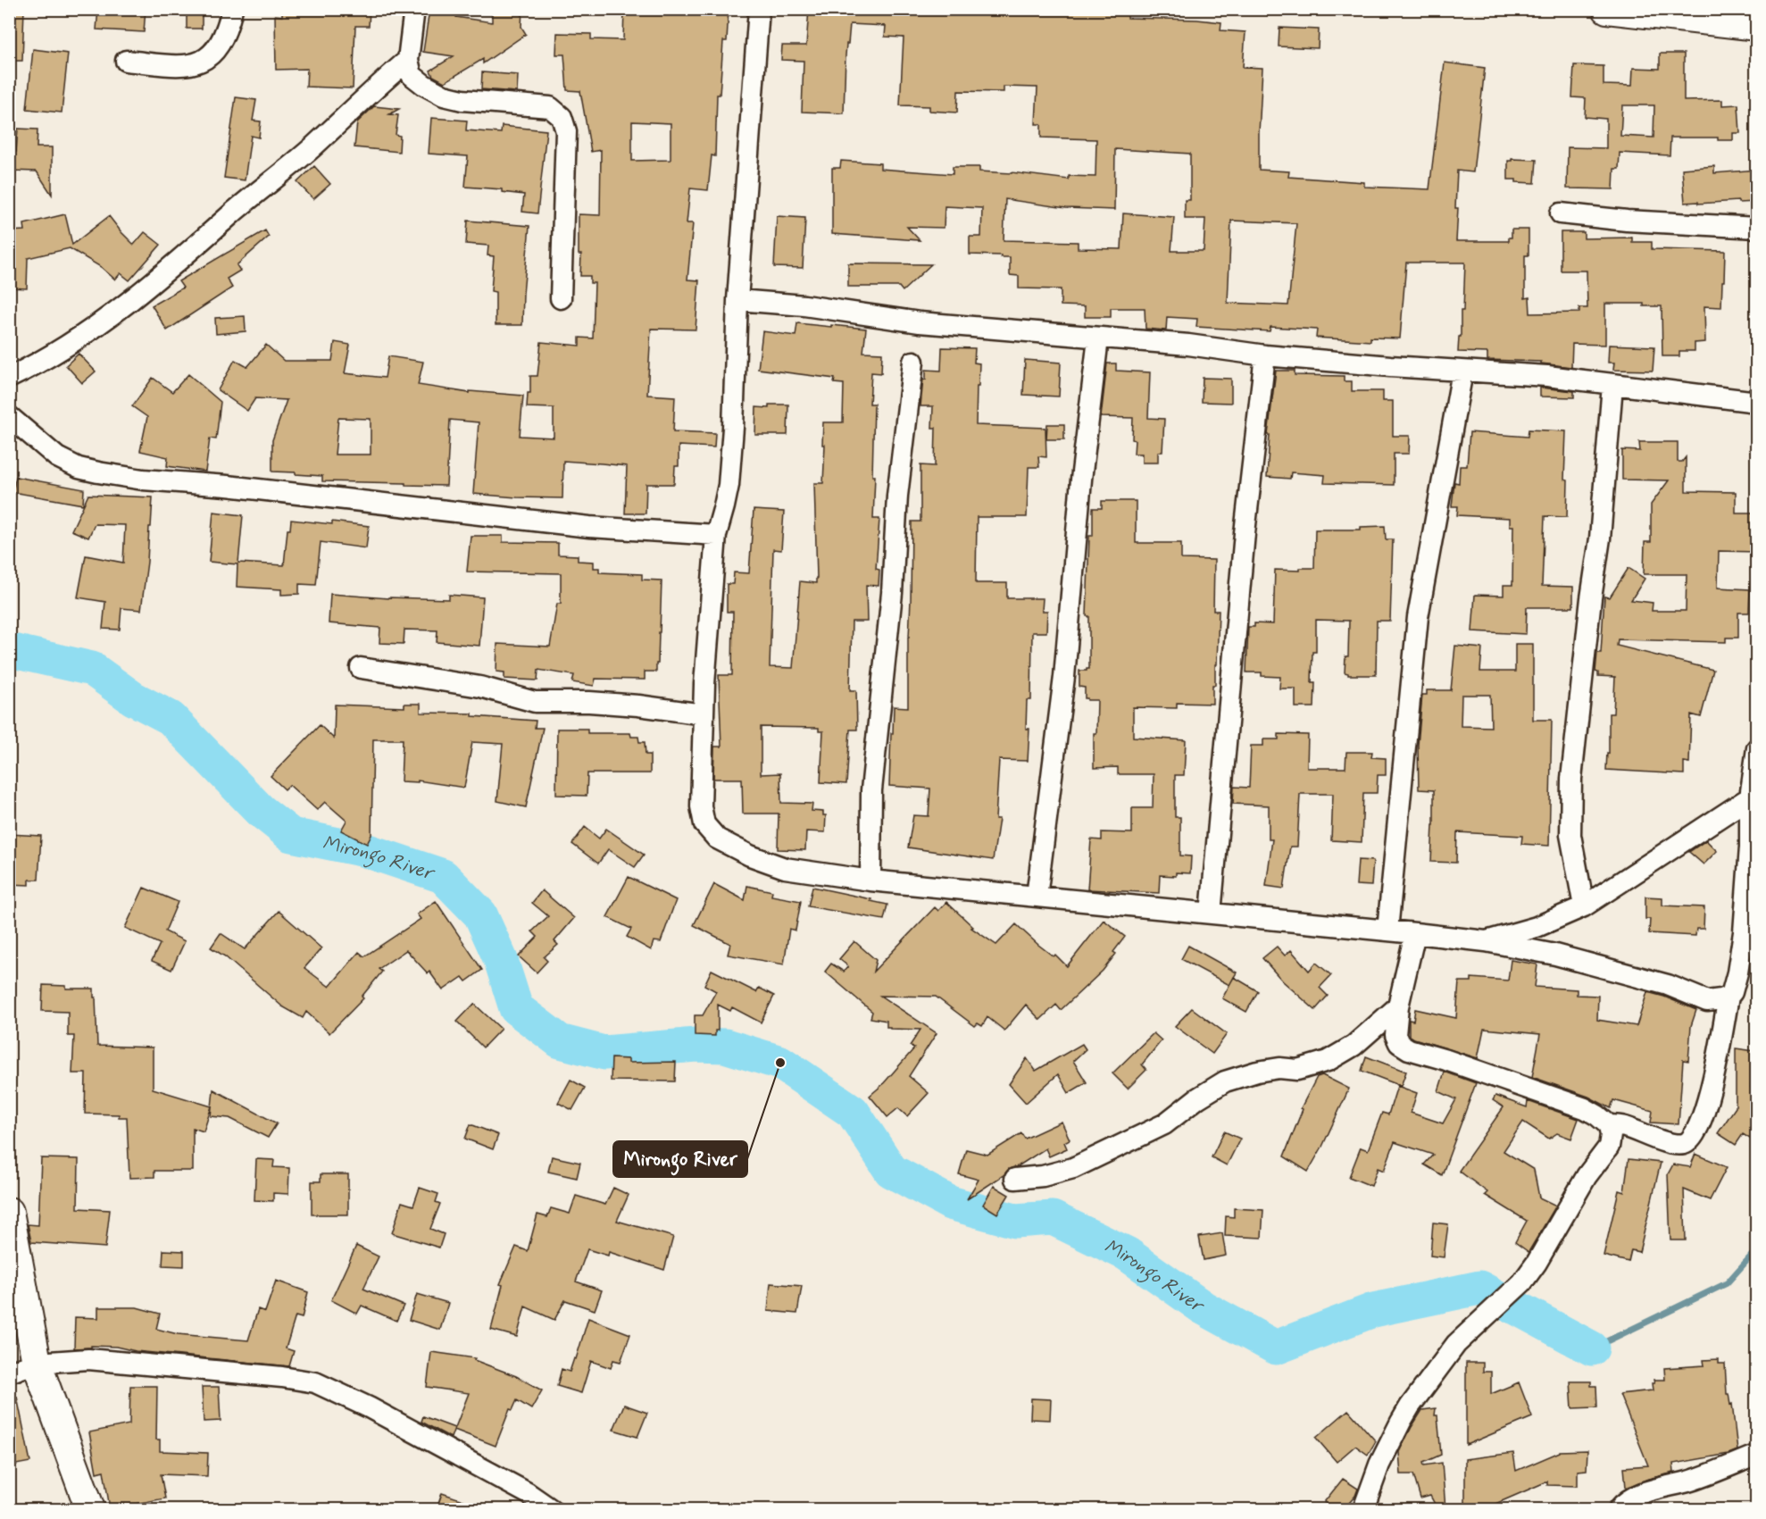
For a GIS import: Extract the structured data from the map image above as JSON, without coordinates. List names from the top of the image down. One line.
{"water":["Mirongo River"],"places":["Mirongo River"]}
